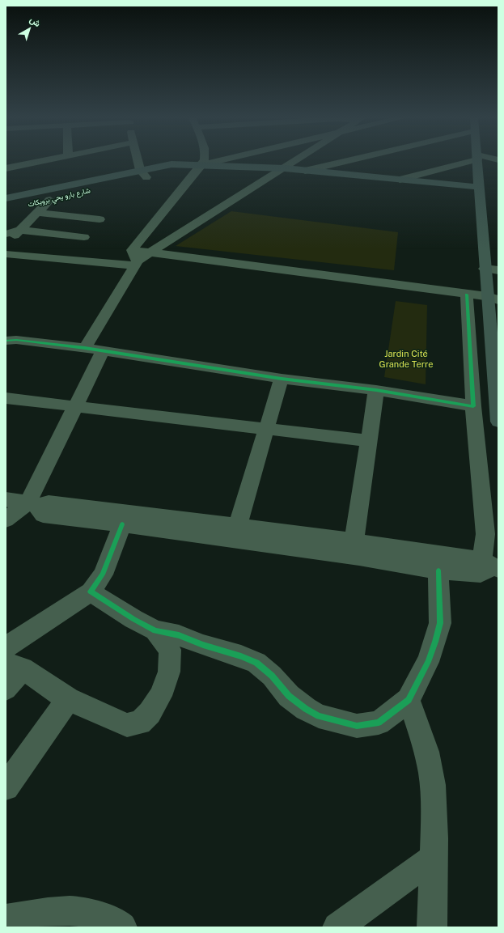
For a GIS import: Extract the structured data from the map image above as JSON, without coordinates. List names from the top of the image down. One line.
{"streets":{"main road":["شارع بارو يحي برويكات"]},"parks":["Jardin Cité Grande Terre"],"north":"top right"}
